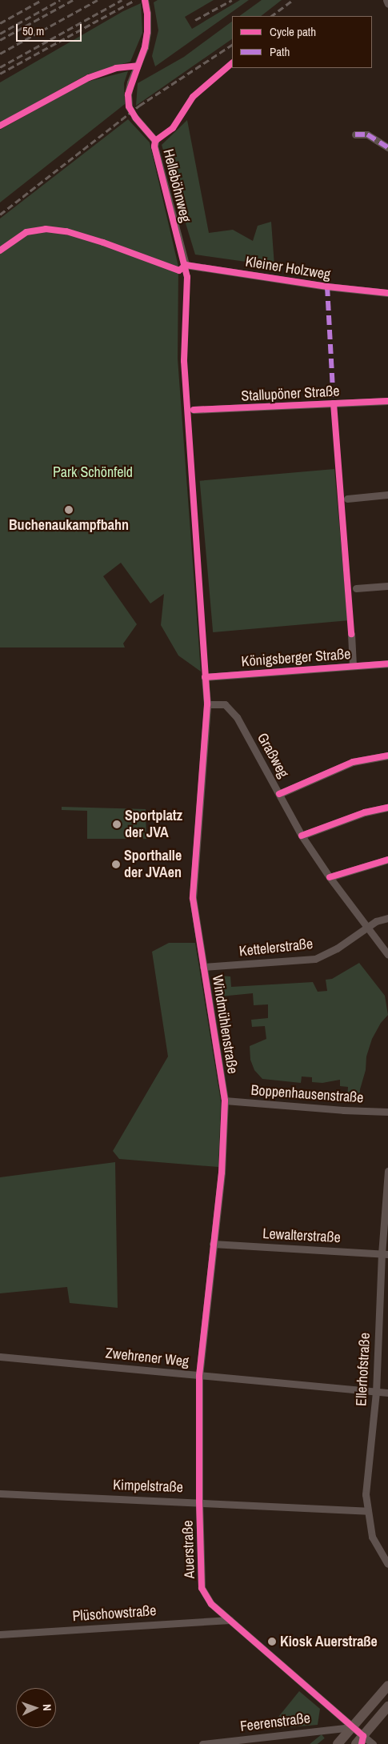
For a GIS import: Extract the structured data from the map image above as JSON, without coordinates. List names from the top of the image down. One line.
{"streets":{"street":["Helleböhnweg","Kleiner Holzweg","Stallupöner Straße","Königsberger Straße","Graßweg","Kettelerstraße","Windmühlenstraße","Boppenhausenstraße","Lewalterstraße","Zwehrener Weg","Ellerhofstraße","Kimpelstraße","Auerstraße","Plüschowstraße","Feerenstraße"]},"crossings":[["Helleböhnweg","Kleiner Holzweg"],["Königsberger Straße","Windmühlenstraße"],["Graßweg","Kettelerstraße"],["Graßweg","Windmühlenstraße"],["Kettelerstraße","Windmühlenstraße"],["Windmühlenstraße","Boppenhausenstraße"],["Windmühlenstraße","Lewalterstraße"],["Windmühlenstraße","Zwehrener Weg"],["Windmühlenstraße","Auerstraße"],["Lewalterstraße","Ellerhofstraße"],["Zwehrener Weg","Ellerhofstraße"],["Zwehrener Weg","Auerstraße"],["Ellerhofstraße","Kimpelstraße"],["Kimpelstraße","Auerstraße"],["Auerstraße","Plüschowstraße"],["Auerstraße","Feerenstraße"]],"parks":["Park Schönfeld"],"places":["Buchenaukampfbahn","Sportplatz der JVA","Sporthalle der JVAen","Kiosk Auerstraße"],"legend":["Cycle path","Path"],"scale_bar":"50 m","north":"right"}
